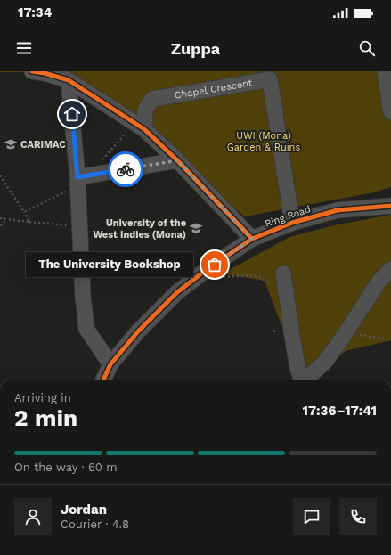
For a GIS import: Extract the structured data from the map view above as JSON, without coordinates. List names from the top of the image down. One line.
{"streets":{"street":["Chapel Crescent","Ring Road"]},"crossings":[["Chapel Crescent","Ring Road"]],"parks":["UWI (Mona) Garden & Ruins"],"places":{"school or university":["CARIMAC","University of the West Indies (Mona)"],"other":["The University Bookshop"]},"page":{"status":"17:34","header":"Zuppa","bubble":"The University Bookshop","heading":["2 min","Arriving in","17:36–17:41"],"panel":["Jordan","Courier · 4.8"],"bar":"On the way · 60 m"}}
